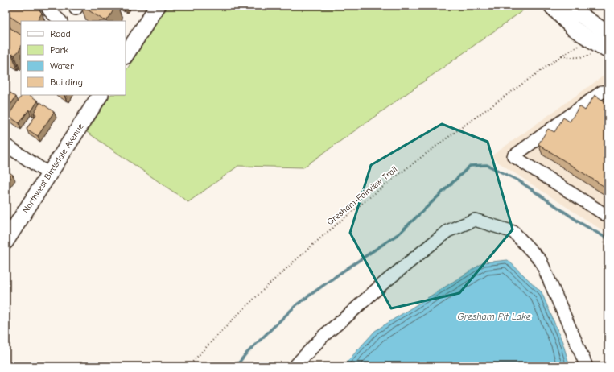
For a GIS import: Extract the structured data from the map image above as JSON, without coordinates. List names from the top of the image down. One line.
{"streets":{"main road":["Northwest Birdsdale Avenue"],"path":["Gresham-Fairview Trail"]},"water":["Gresham Pit Lake"],"legend":["Road","Park","Water","Building"]}
